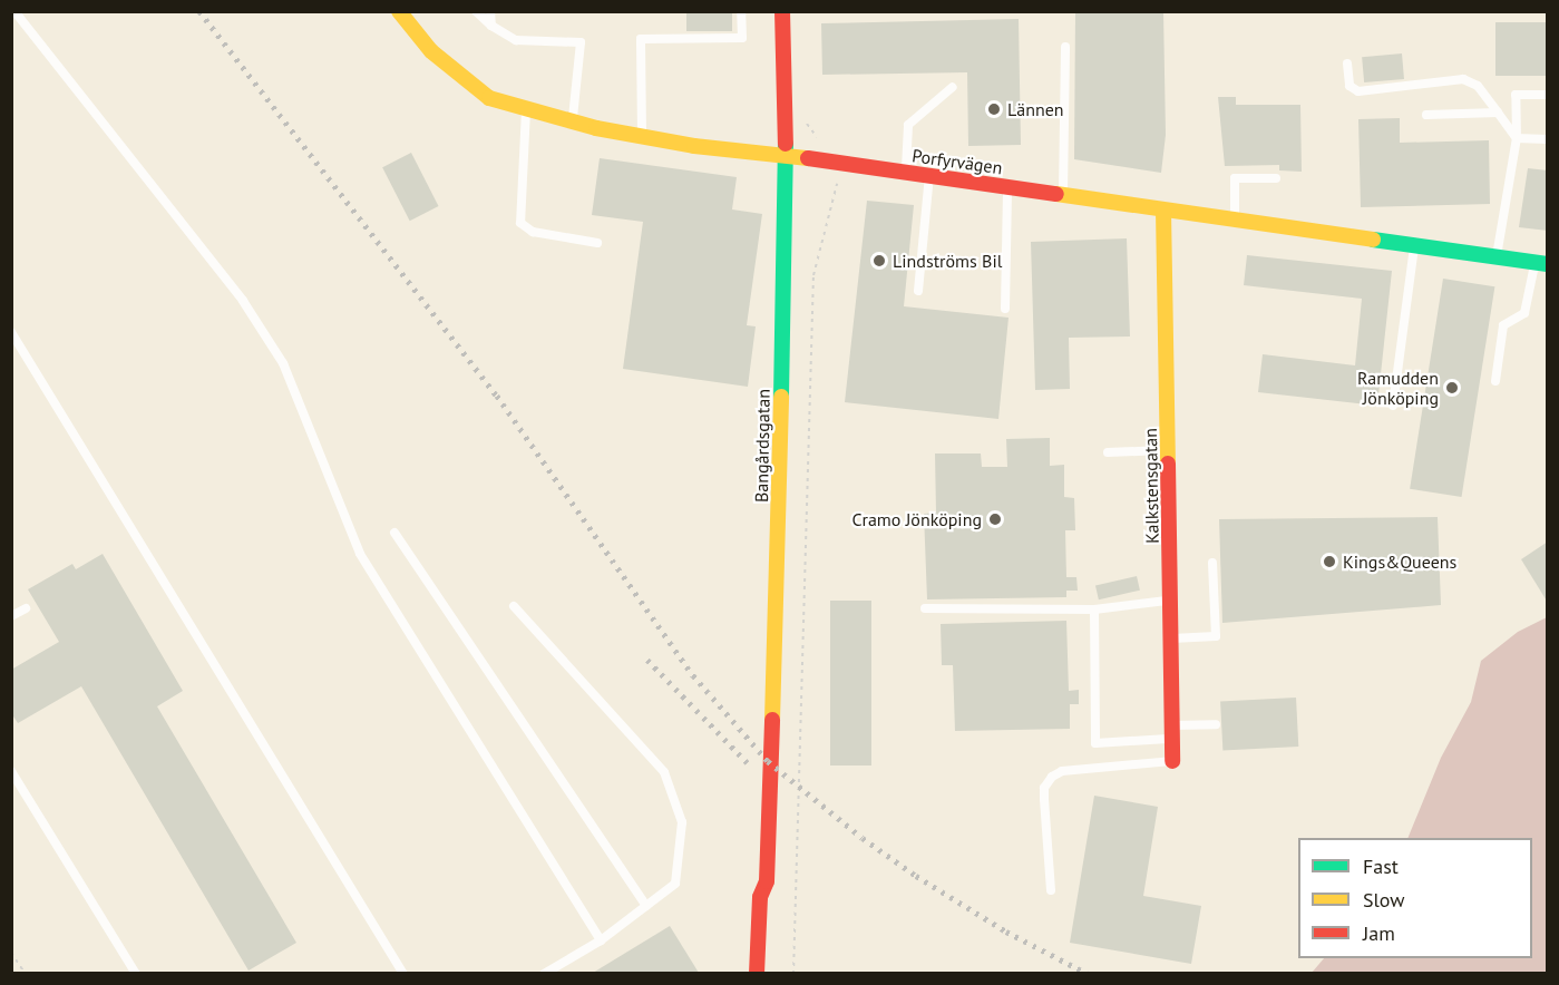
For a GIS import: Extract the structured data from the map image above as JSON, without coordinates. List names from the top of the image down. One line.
{"streets":{"street":["Porfyrvägen","Bangårdsgatan","Kalkstensgatan"]},"crossings":[["Porfyrvägen","Bangårdsgatan"],["Porfyrvägen","Kalkstensgatan"]],"places":["Lännen","Lindströms Bil","Ramudden Jönköping","Cramo Jönköping","Kings&Queens"],"legend":["Fast","Slow","Jam"]}
